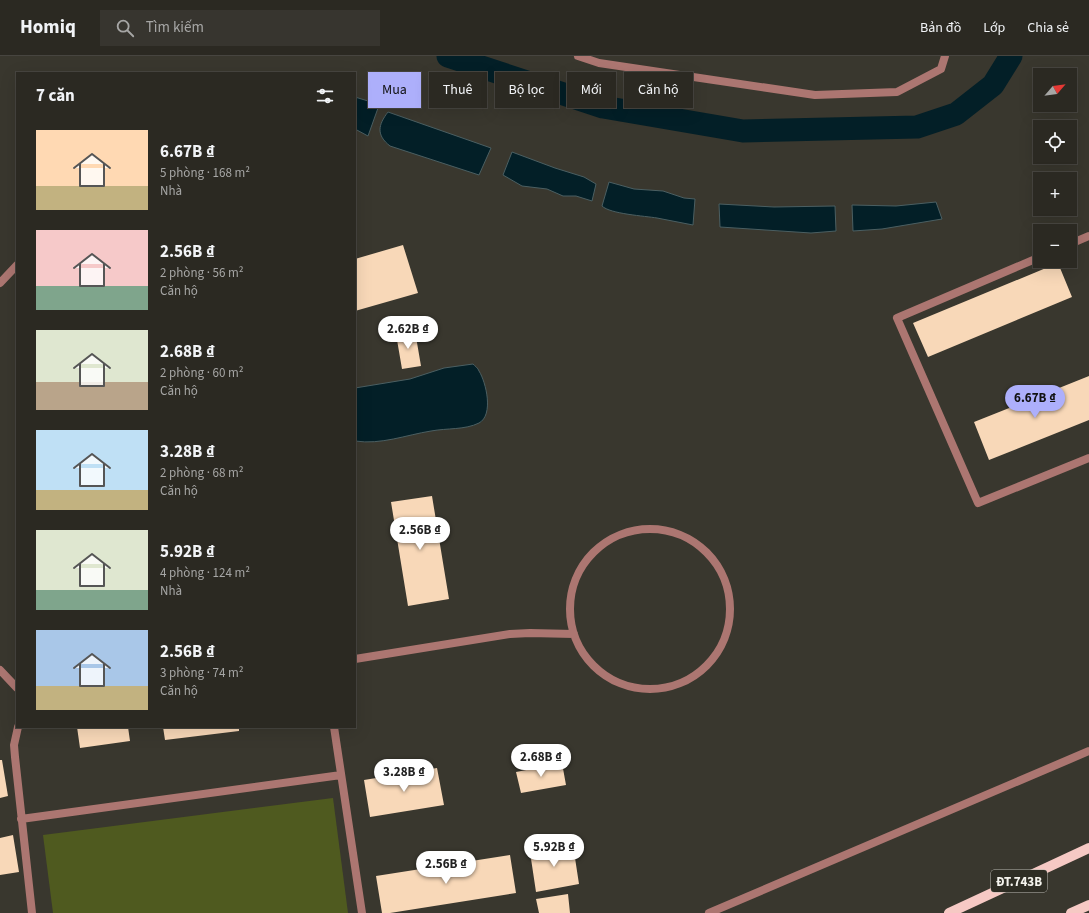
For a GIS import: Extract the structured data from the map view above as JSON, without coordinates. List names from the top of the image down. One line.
{"streets":{"main road":["ĐT.743B"]},"north":"top right","page":{"header":"Homiq","search":"Tìm kiếm","nav":["Bản đồ","Lớp","Chia sẻ"],"map_buttons":["+","−"],"chip":["Mua","Thuê","Bộ lọc","Mới","Căn hộ"],"heading":"7 căn","list":[{"name":"6.67B ₫","note":"5 phòng · 168 m² · Nhà"},{"name":"2.56B ₫","note":"2 phòng · 56 m² · Căn hộ"},{"name":"2.68B ₫","note":"2 phòng · 60 m² · Căn hộ"},{"name":"3.28B ₫","note":"2 phòng · 68 m² · Căn hộ"},{"name":"5.92B ₫","note":"4 phòng · 124 m² · Nhà"},{"name":"2.56B ₫","note":"3 phòng · 74 m² · Căn hộ"}],"price":["2.62B ₫","6.67B ₫","2.56B ₫","2.68B ₫","3.28B ₫","5.92B ₫","2.56B ₫"]}}
